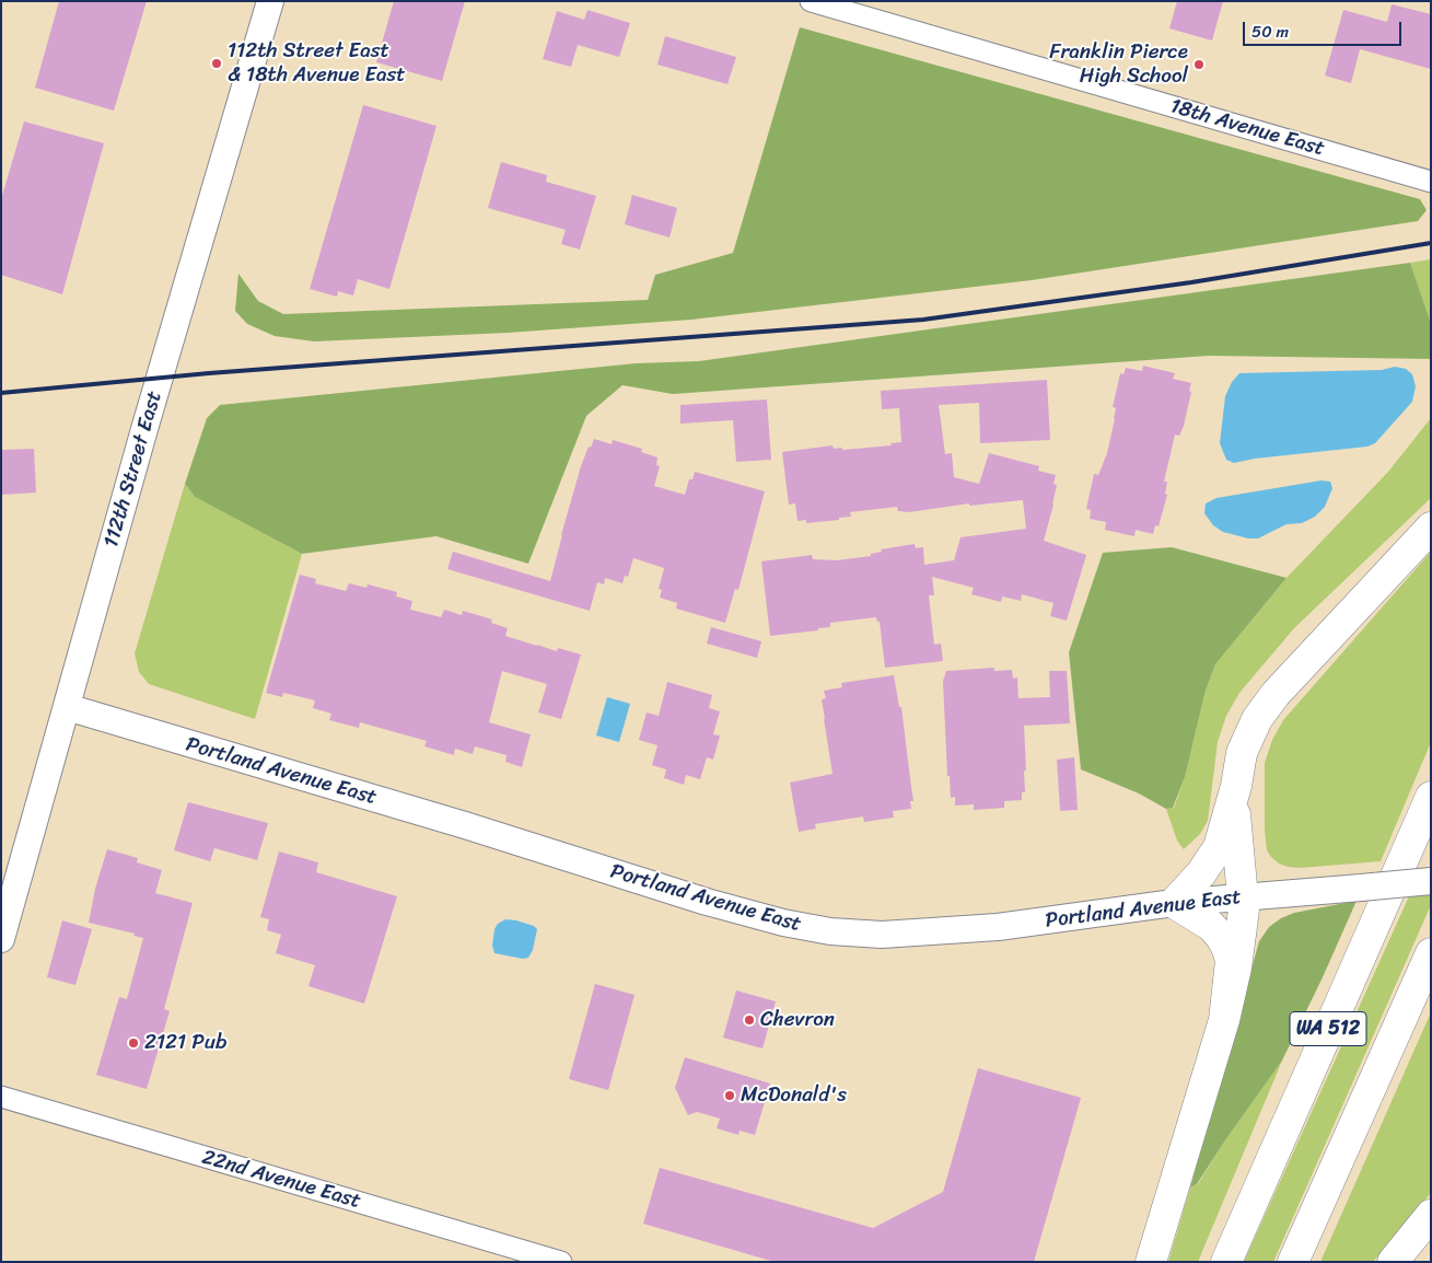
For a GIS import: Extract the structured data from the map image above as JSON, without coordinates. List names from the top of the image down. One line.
{"streets":{"highway":["WA 512"],"main road":["112th Street East","Portland Avenue East"],"street":["18th Avenue East","22nd Avenue East"]},"crossings":[["112th Street East","Portland Avenue East"]],"places":["112th Street East & 18th Avenue East","Franklin Pierce High School","Chevron","2121 Pub","McDonald's"],"scale_bar":"50 m"}
